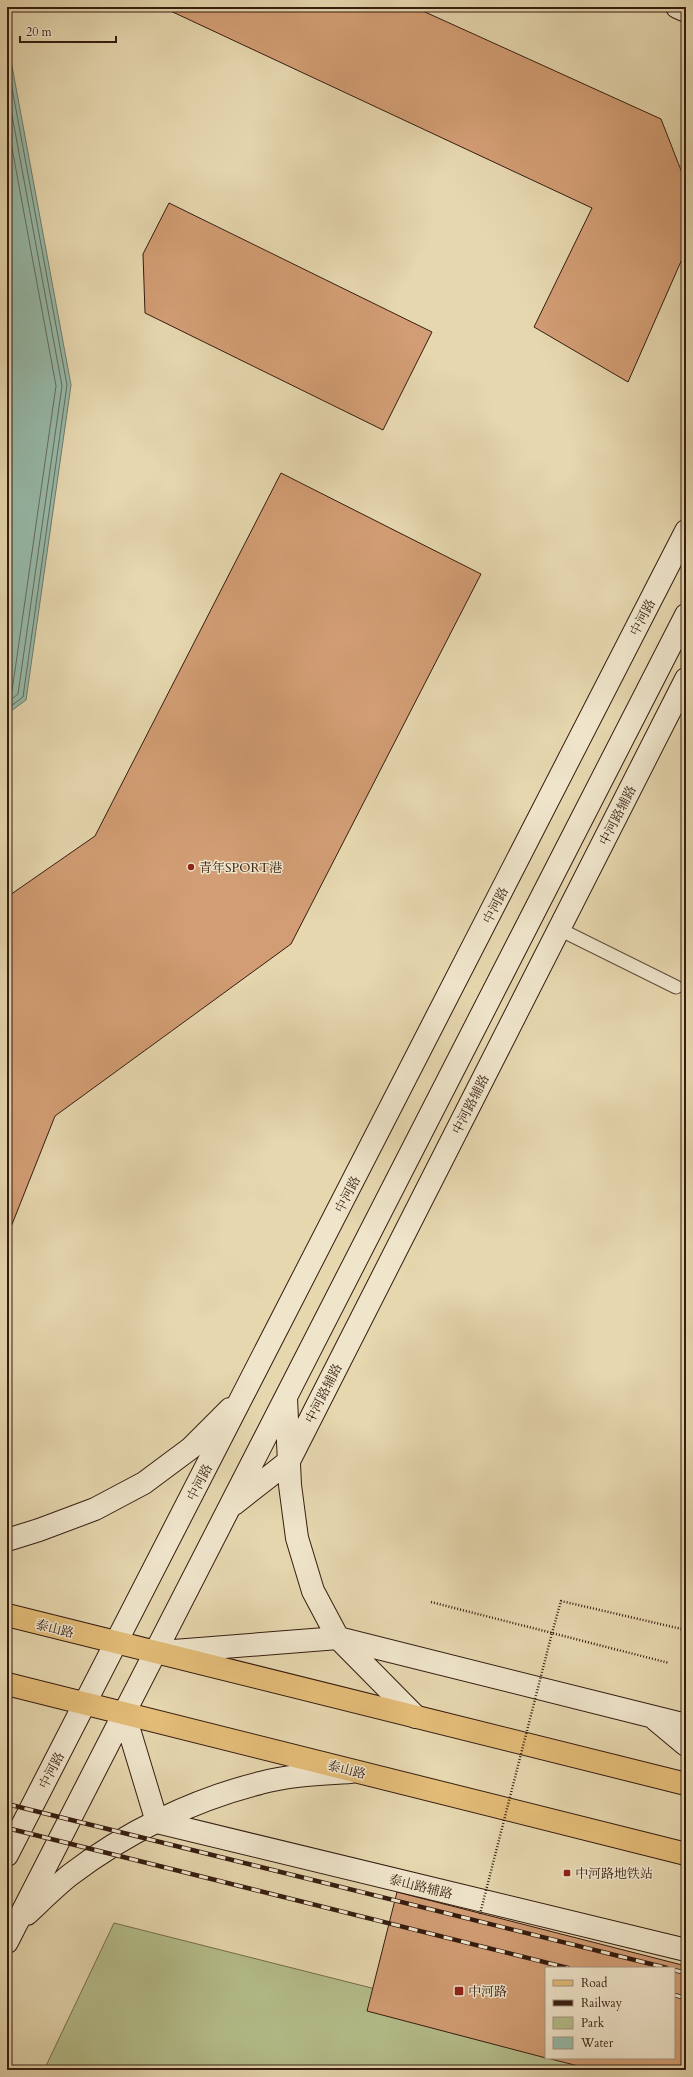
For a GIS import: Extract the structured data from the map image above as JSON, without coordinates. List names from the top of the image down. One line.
{"streets":{"main road":["中河路","中河路辅路","泰山路","泰山路辅路"]},"crossings":[["中河路","泰山路"]],"places":{"other":["青年SPORT港"],"transit":["中河路地铁站","中河路"]},"legend":["Road","Railway","Park","Water"],"scale_bar":"20 m"}
